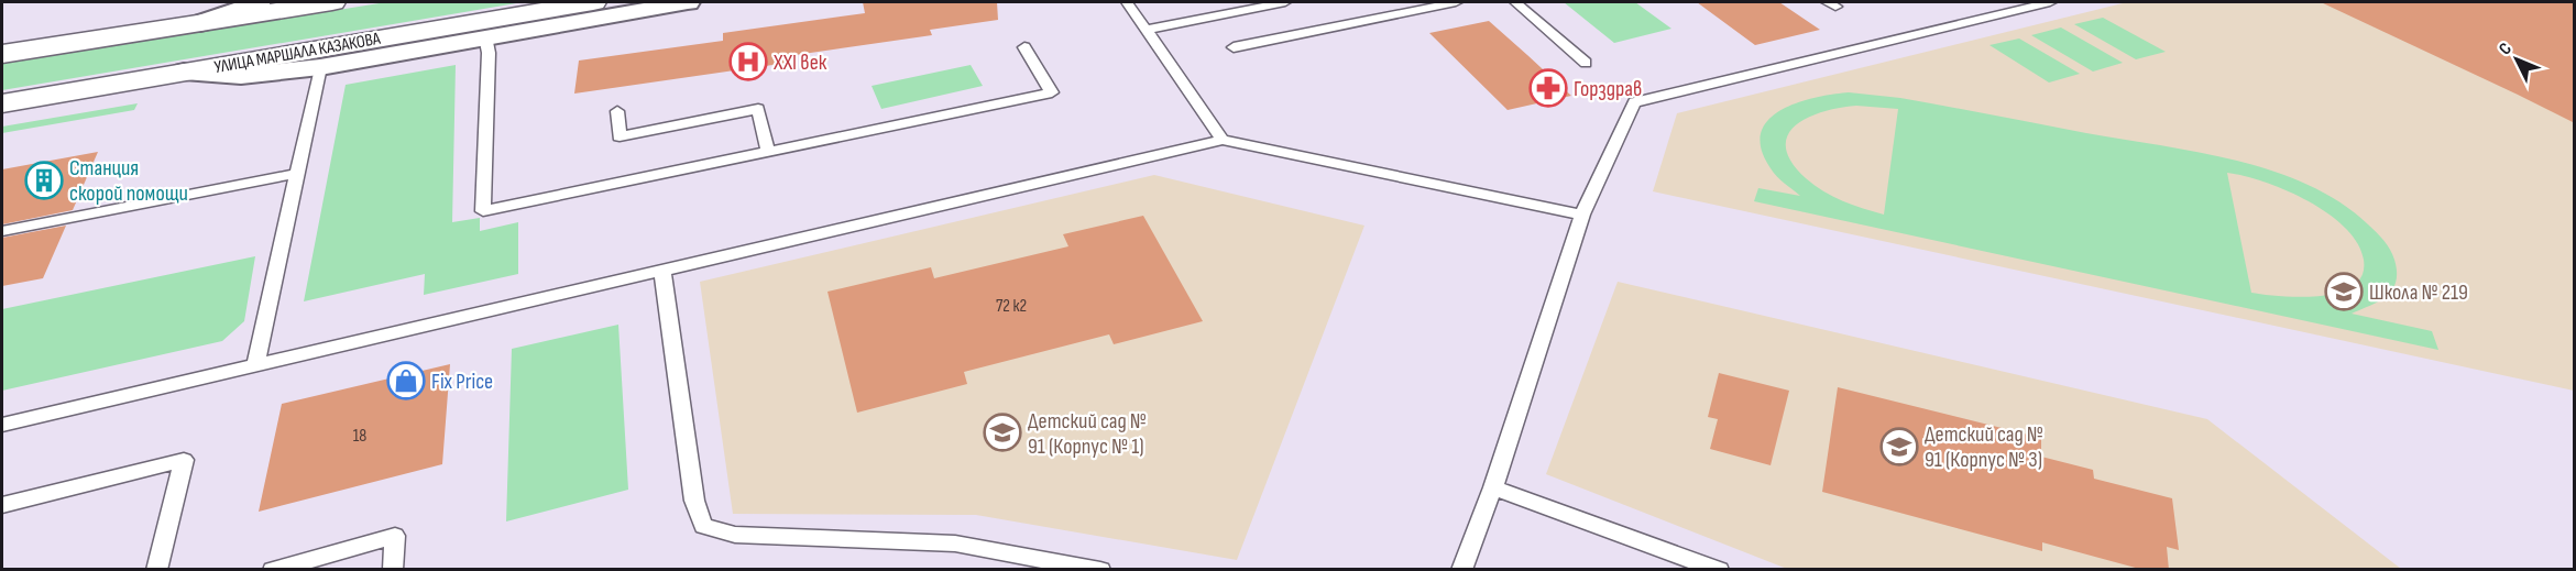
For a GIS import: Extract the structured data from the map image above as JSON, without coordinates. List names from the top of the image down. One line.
{"streets":{"street":["УЛИЦА МАРШАЛА КАЗАКОВА"]},"places":{"hospital":["XXI век"],"pharmacy":["Горздрав"],"building":["Станция скорой помощи"],"school or university":["Школа № 219","Детский сад № 91 (Корпус № 1)","Детский сад № 91 (Корпус № 3)"],"shop":["Fix Price"]},"house_numbers":["72 к2","18"],"north":"top left"}
